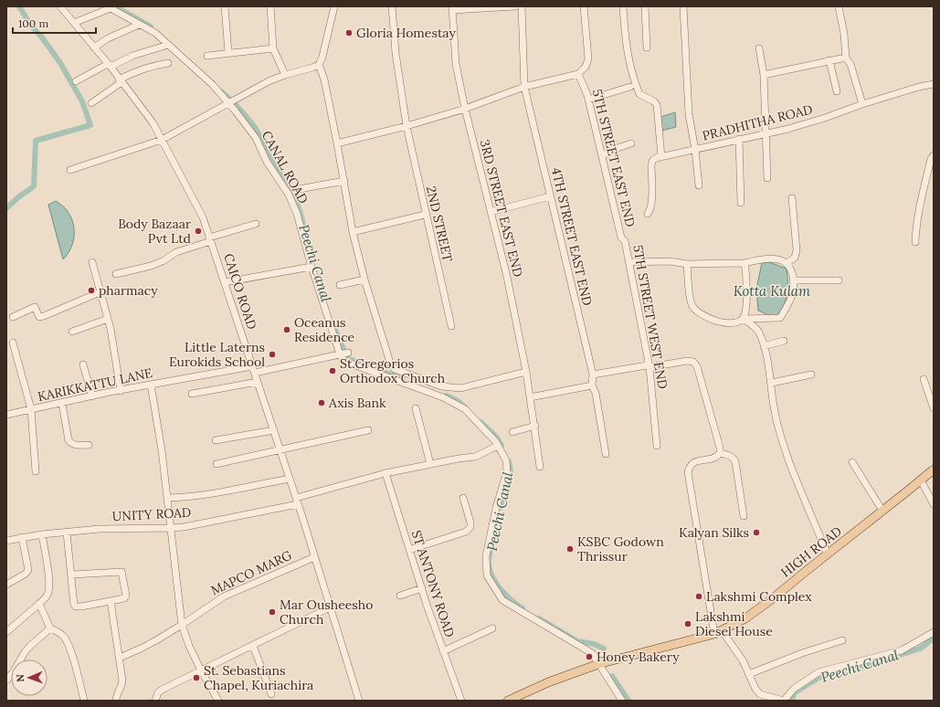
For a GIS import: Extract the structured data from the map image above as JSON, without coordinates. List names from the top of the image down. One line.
{"streets":{"main road":["HIGH ROAD"],"street":["PRADHITHA ROAD","5TH STREET EAST END","CANAL ROAD","3RD STREET EAST END","2ND STREET","4TH STREET EAST END","CAICO ROAD","5TH STREET WEST END","KARIKKATTU LANE","UNITY ROAD","MAPCO MARG","ST ANTONY ROAD"]},"crossings":[["5TH STREET EAST END","5TH STREET WEST END"],["CAICO ROAD","KARIKKATTU LANE"],["CAICO ROAD","UNITY ROAD"],["CAICO ROAD","MAPCO MARG"]],"water":["Peechi Canal","Kotta Kulam"],"places":["Gloria Homestay","Body Bazaar Pvt Ltd","pharmacy","Oceanus Residence","Little Laterns Eurokids School","St.Gregorios Orthodox Church","Axis Bank","Kalyan Silks","KSBC Godown Thrissur","Lakshmi Complex","Mar Ousheesho Church","Lakshmi Diesel House","Honey Bakery","St. Sebastians Chapel, Kuriachira"],"scale_bar":"100 m","north":"left"}
